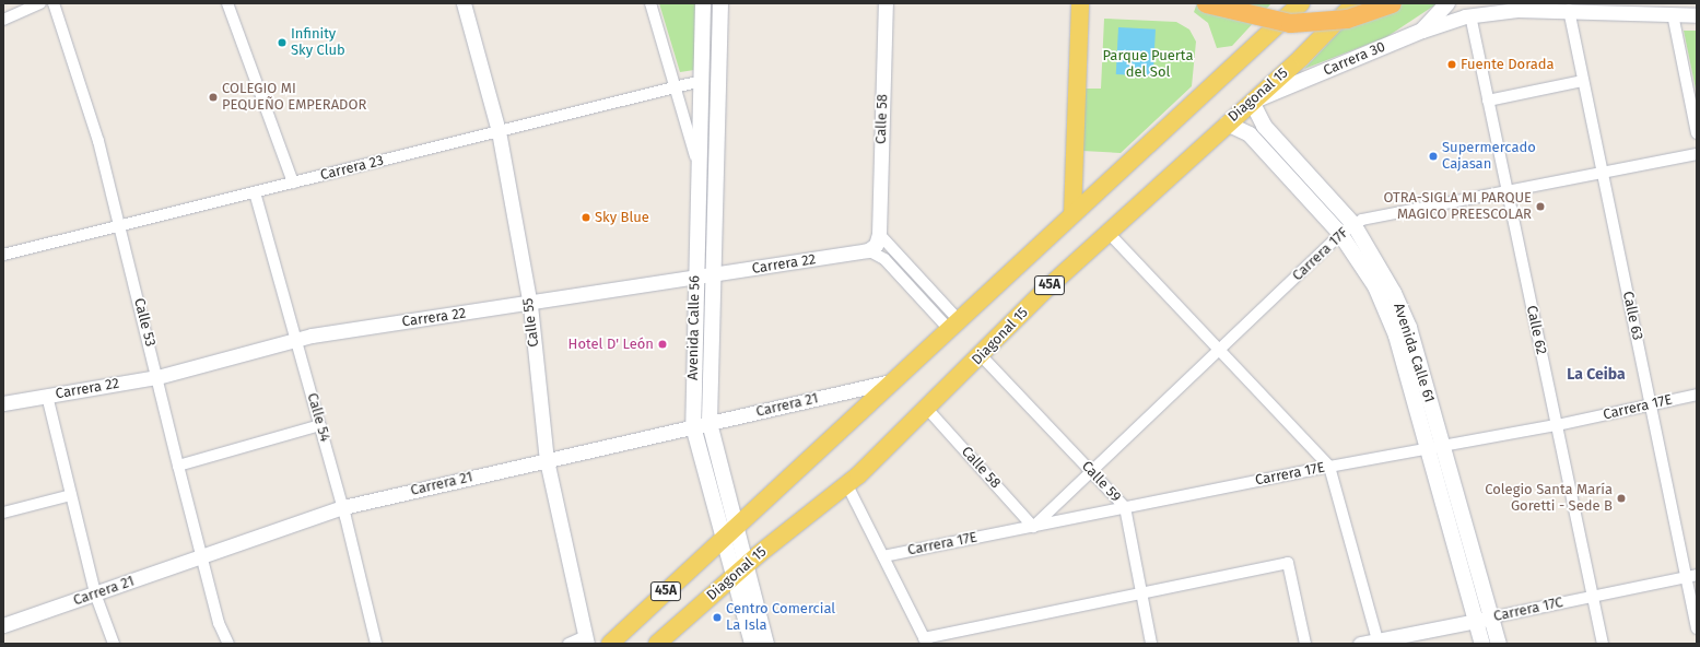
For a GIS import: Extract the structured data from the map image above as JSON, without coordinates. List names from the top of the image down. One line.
{"streets":{"main road":["Carrera 30","Diagonal 15","45A","Avenida Calle 56","Avenida Calle 61"],"street":["Calle 58","Carrera 23","Carrera 17F","Carrera 22","Calle 63","Calle 53","Calle 55","Calle 62","Carrera 21","Carrera 17E","Calle 54","Calle 59","Carrera 17C"]},"crossings":[["Carrera 30","Diagonal 15"],["Carrera 30","Avenida Calle 61"],["Diagonal 15","Calle 58"],["Diagonal 15","Avenida Calle 56"],["Diagonal 15","Avenida Calle 61"],["Diagonal 15","Calle 59"],["Calle 58","Carrera 17F"],["Calle 58","Carrera 17E"],["Carrera 23","Calle 53"],["Carrera 23","Calle 55"],["Carrera 23","Avenida Calle 56"],["Carrera 23","Calle 54"],["Carrera 17F","Calle 63"],["Carrera 17F","Calle 62"],["Carrera 17F","Avenida Calle 61"],["Carrera 17F","Carrera 17E"],["Carrera 17F","Calle 59"],["Carrera 22","Calle 53"],["Carrera 22","Calle 55"],["Carrera 22","Avenida Calle 56"],["Carrera 22","Calle 54"],["45A","Avenida Calle 56"],["45A","Carrera 21"],["Calle 63","Carrera 17E"],["Calle 63","Carrera 17C"],["Calle 53","Carrera 21"],["Calle 55","Carrera 21"],["Avenida Calle 56","Carrera 21"],["Calle 62","Carrera 17E"],["Calle 62","Carrera 17C"],["Avenida Calle 61","Carrera 17E"],["Avenida Calle 61","Carrera 17C"],["Carrera 21","Calle 54"],["Carrera 17E","Calle 59"]],"districts":["La Ceiba"],"parks":["Parque Puerta del Sol"],"places":["Infinity Sky Club","Fuente Dorada","COLEGIO MI PEQUEÑO EMPERADOR","Supermercado Cajasan","OTRA-SIGLA MI PARQUE MAGICO PREESCOLAR","Sky Blue","Hotel D' León","Colegio Santa María Goretti - Sede B","Centro Comercial La Isla"]}
